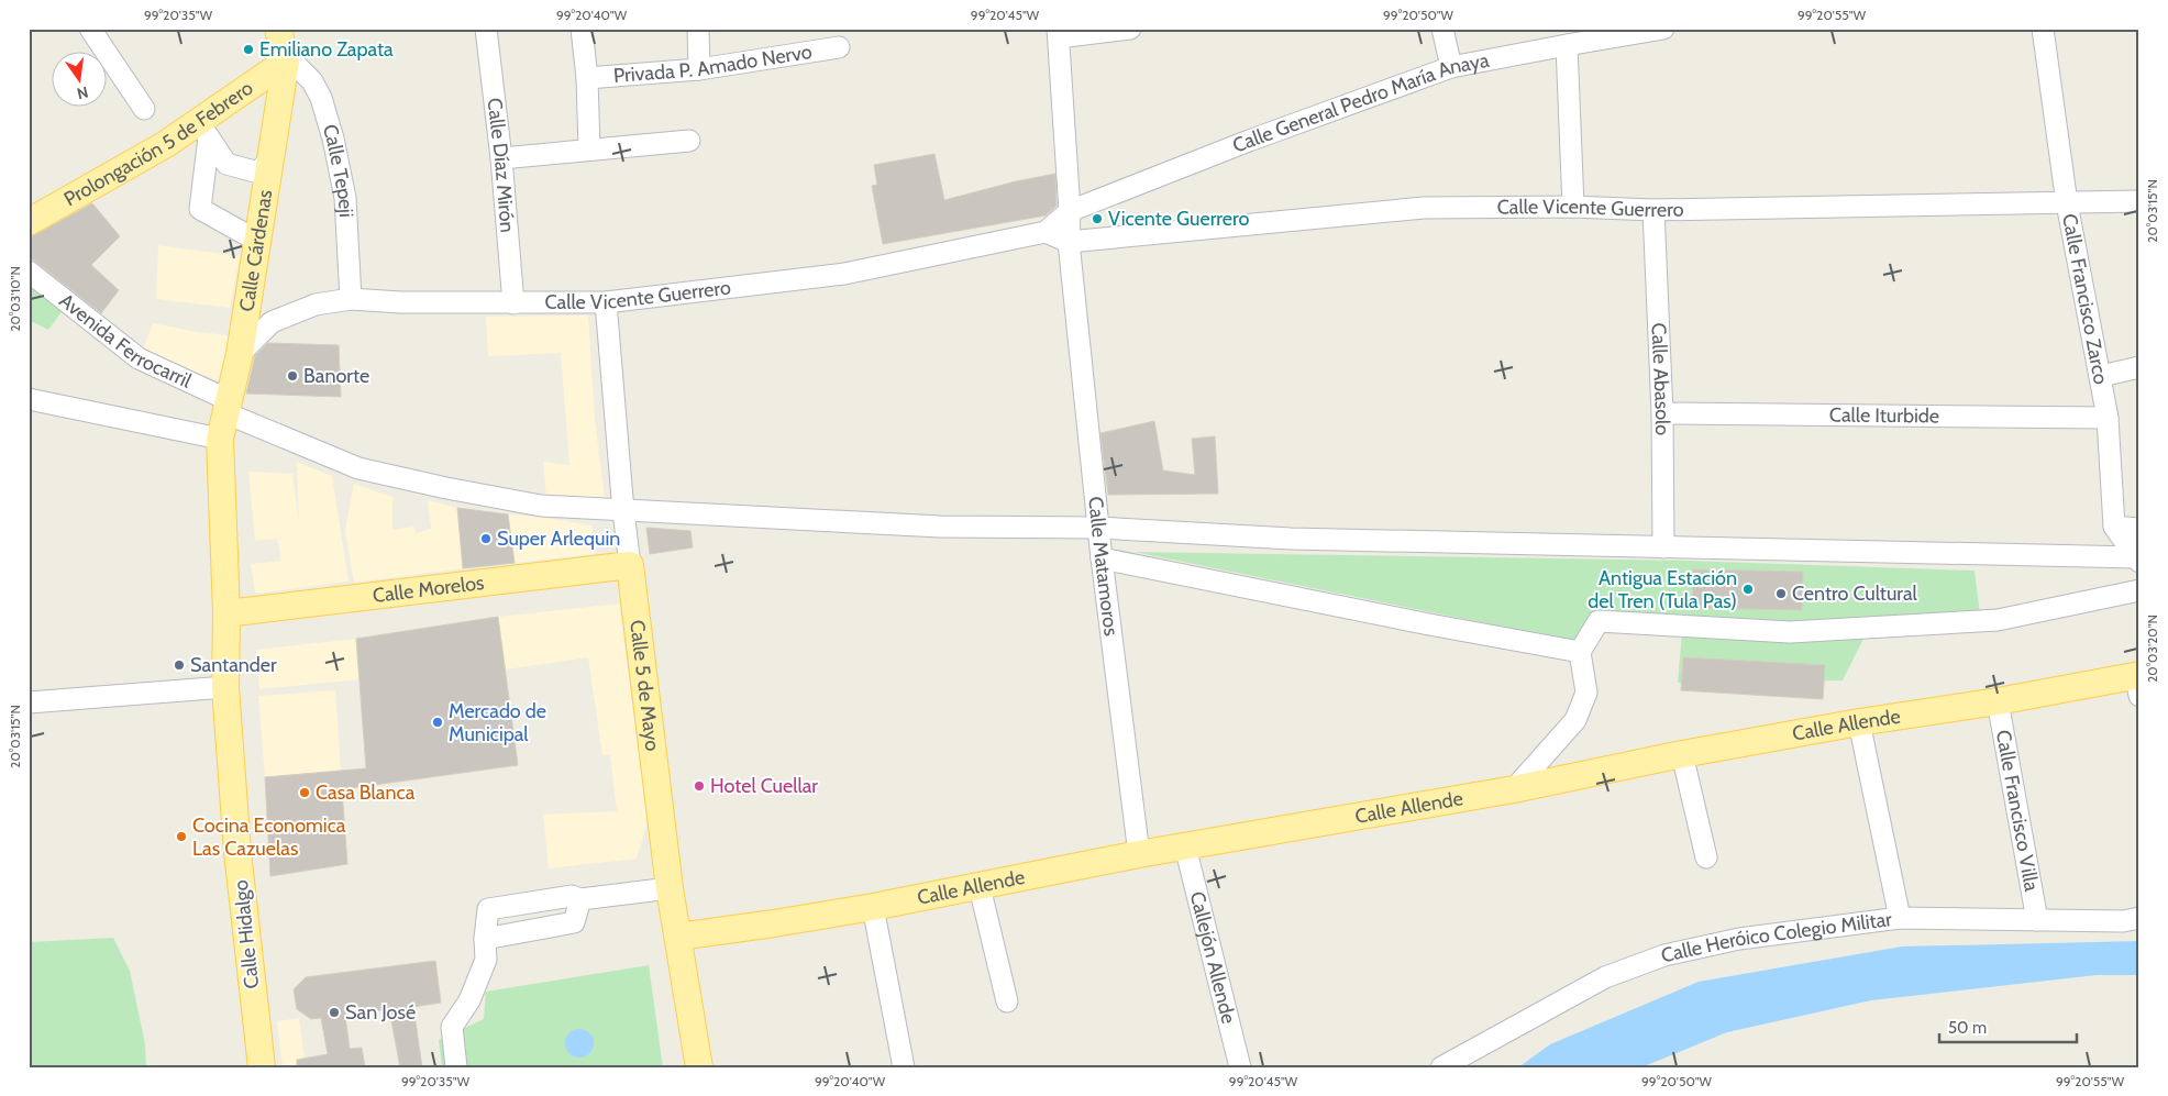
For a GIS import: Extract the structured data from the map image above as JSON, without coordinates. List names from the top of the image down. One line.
{"streets":{"main road":["Prolongación 5 de Febrero","Calle Cárdenas","Calle Morelos","Calle 5 de Mayo","Calle Allende","Calle Hidalgo"],"street":["Privada P. Amado Nervo","Calle General Pedro María Anaya","Calle Díaz Mirón","Calle Tepeji","Calle Vicente Guerrero","Calle Francisco Zarco","Avenida Ferrocarril","Calle Abasolo","Calle Iturbide","Calle Matamoros","Calle Francisco Villa","Calle Heróico Colegio Militar","Callejón Allende"]},"crossings":[["Calle General Pedro María Anaya","Calle Vicente Guerrero"],["Calle General Pedro María Anaya","Calle Matamoros"],["Prolongación 5 de Febrero","Calle Tepeji"],["Prolongación 5 de Febrero","Calle Cárdenas"],["Calle Díaz Mirón","Calle Vicente Guerrero"],["Calle Tepeji","Calle Vicente Guerrero"],["Calle Tepeji","Calle Cárdenas"],["Calle Vicente Guerrero","Calle Cárdenas"],["Calle Vicente Guerrero","Calle Francisco Zarco"],["Calle Vicente Guerrero","Calle Abasolo"],["Calle Vicente Guerrero","Calle Matamoros"],["Calle Vicente Guerrero","Calle 5 de Mayo"],["Calle Cárdenas","Avenida Ferrocarril"],["Calle Cárdenas","Calle Hidalgo"],["Calle Francisco Zarco","Calle Iturbide"],["Avenida Ferrocarril","Calle Abasolo"],["Avenida Ferrocarril","Calle Matamoros"],["Avenida Ferrocarril","Calle 5 de Mayo"],["Calle Abasolo","Calle Iturbide"],["Calle Matamoros","Calle Allende"],["Calle Morelos","Calle 5 de Mayo"],["Calle Morelos","Calle Hidalgo"],["Calle 5 de Mayo","Calle Allende"],["Calle Allende","Calle Francisco Villa"],["Calle Allende","Callejón Allende"],["Calle Francisco Villa","Calle Heróico Colegio Militar"]],"places":["Emiliano Zapata","Vicente Guerrero","Banorte","Super Arlequin","Antigua Estación del Tren (Tula Pas)","Centro Cultural","Santander","Mercado de Municipal","Hotel Cuellar","Casa Blanca","Cocina Economica Las Cazuelas","San José"],"scale_bar":"50 m","north":"bottom","coordinates":["99°20'35\"W","99°20'40\"W","99°20'45\"W","99°20'50\"W","99°20'55\"W","20°03'15\"N","20°03'10\"N","20°03'20\"N"]}
